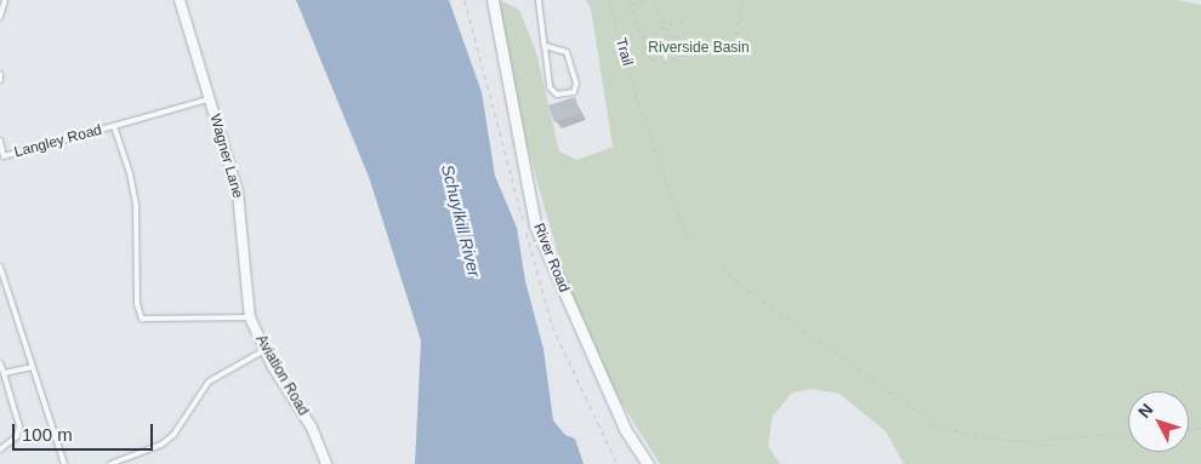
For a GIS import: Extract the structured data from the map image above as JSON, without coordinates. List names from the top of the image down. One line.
{"streets":{"street":["Wagner Lane","River Road","Aviation Road"],"lane":["Langley Road"],"path":["Trail"]},"crossings":[["Langley Road","Aviation Road"],["Wagner Lane","Aviation Road"]],"water":["Schuylkill River"],"parks":["Riverside Basin"],"scale_bar":"100 m","north":"top left"}
